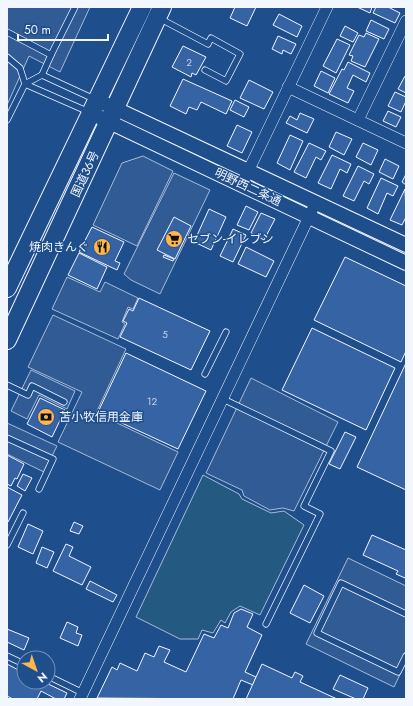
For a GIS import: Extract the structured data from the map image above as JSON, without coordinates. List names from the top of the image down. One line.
{"streets":{"highway":["国道36号"],"street":["明野西二条通"]},"crossings":[["国道36号","明野西二条通"]],"places":{"supermarket":["セブン-イレブン"],"restaurant":["焼肉きんぐ"],"bank":["苫小牧信用金庫"]},"house_numbers":["2","5","12"],"scale_bar":"50 m","north":"bottom right"}
